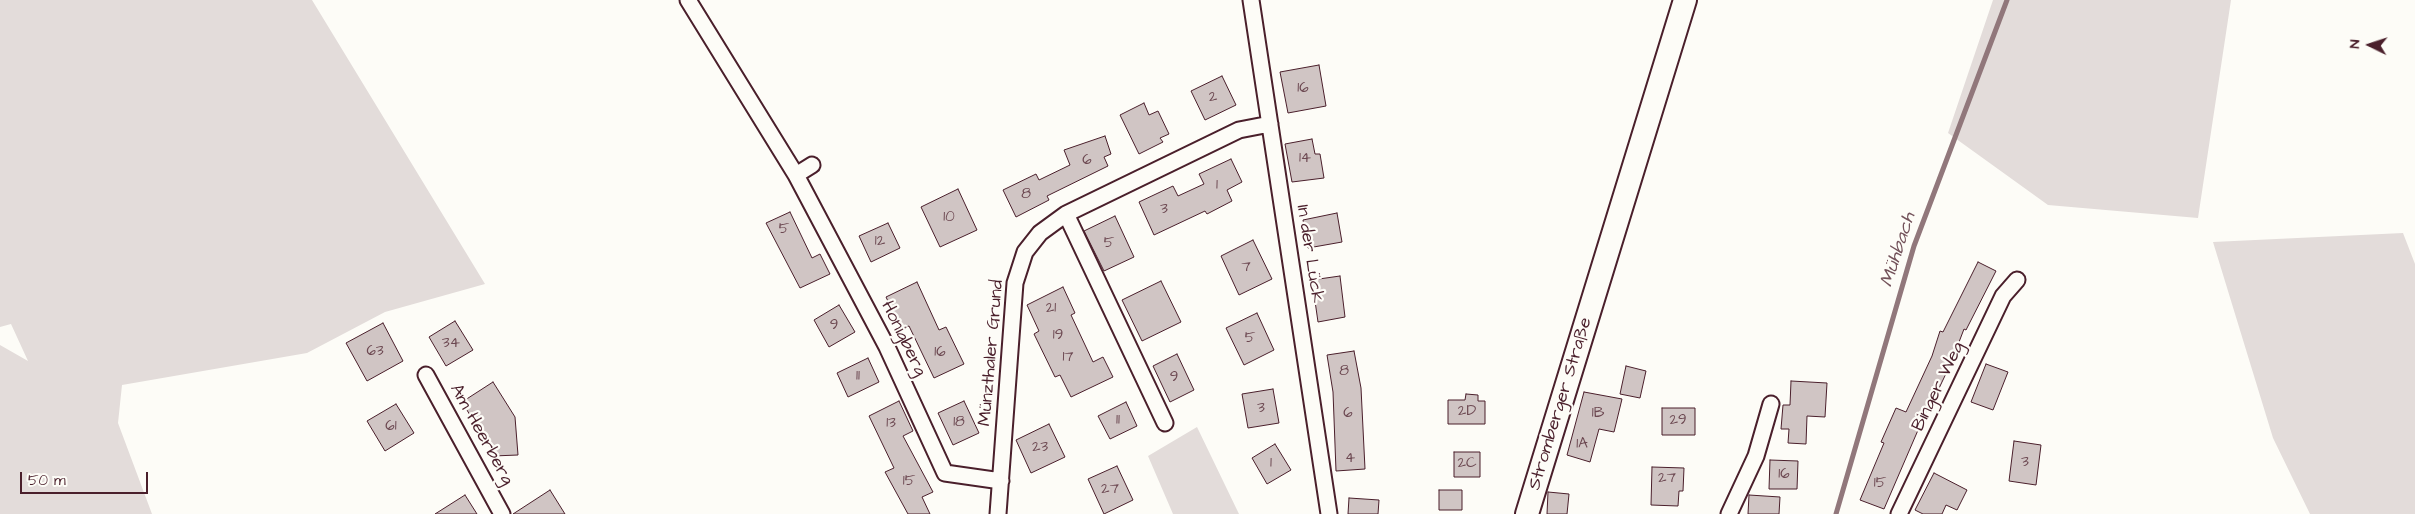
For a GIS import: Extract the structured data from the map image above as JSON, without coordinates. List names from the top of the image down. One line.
{"streets":{"main road":["Stromberger Straße"],"street":["In der Lück","Honigberg","Münzthaler Grund","Binger Weg","Am Heerberg"]},"crossings":[["In der Lück","Münzthaler Grund"],["Honigberg","Münzthaler Grund"]],"water":["Mühbach"],"house_numbers":["16","2","14","6","1","8","3","10","5","12","5","7","21","9","19","5","34","63","16","17","8","11","9","3","2D","6","1B","11","29","18","13","61","1A","23","4","3","1","2C","16","27","15","15","27"],"scale_bar":"50 m","north":"left"}
